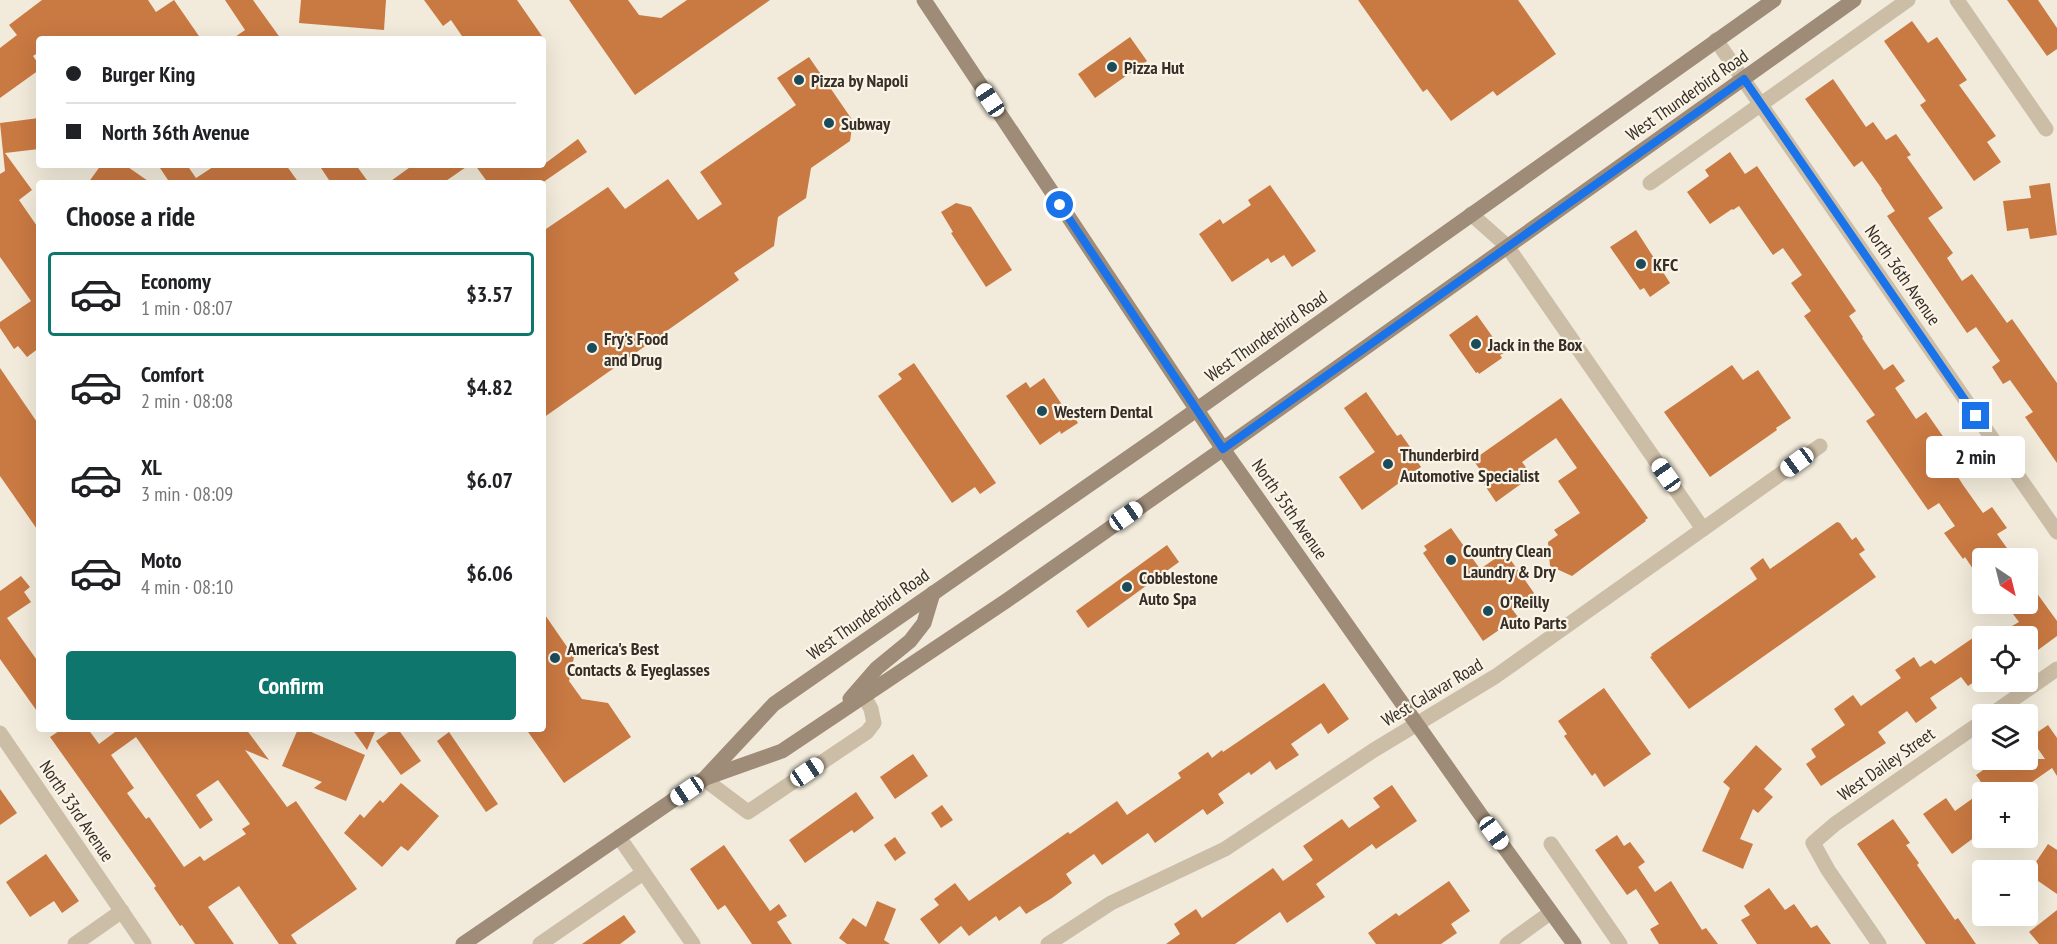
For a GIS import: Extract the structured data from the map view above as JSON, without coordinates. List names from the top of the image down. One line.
{"streets":{"main road":["West Thunderbird Road","North 35th Avenue"],"street":["North 36th Avenue","West Calavar Road","West Dailey Street","North 33rd Avenue"]},"crossings":[["West Thunderbird Road","North 36th Avenue"],["West Thunderbird Road","North 35th Avenue"],["North 35th Avenue","West Calavar Road"]],"places":["Pizza Hut","Pizza by Napoli","Subway","KFC","Jack in the Box","Fry's Food and Drug","Western Dental","Thunderbird Automotive Specialist","Country Clean Laundry & Dry","Cobblestone Auto Spa","O'Reilly Auto Parts","America's Best Contacts & Eyeglasses"],"north":"bottom right","page":{"banner":["Burger King","North 36th Avenue"],"heading":"Choose a ride","list":[{"name":"Economy","note":"1 min · 08:07","value":"$3.57"},{"name":"Comfort","note":"2 min · 08:08","value":"$4.82"},{"name":"XL","note":"3 min · 08:09","value":"$6.07"},{"name":"Moto","note":"4 min · 08:10","value":"$6.06"}],"bubble":"2 min","map_buttons":["+","−"],"buttons":"Confirm"}}
